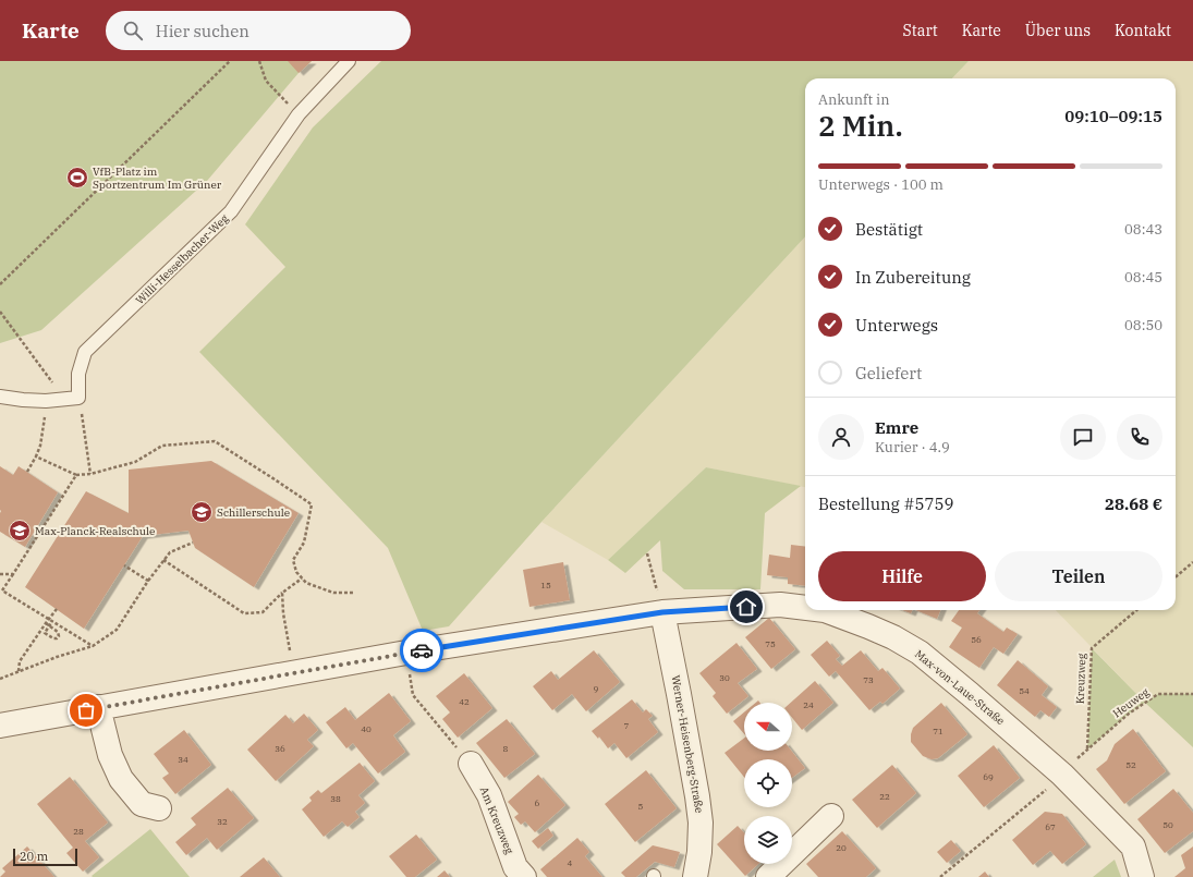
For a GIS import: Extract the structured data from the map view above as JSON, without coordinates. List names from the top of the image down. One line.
{"streets":{"street":["Max-von-Laue-Straße","Werner-Heisenberg-Straße","Am Kreuzweg"],"lane":["Willi-Hesselbacher-Weg"],"path":["Kreuzweg","Heuweg"]},"crossings":[["Kreuzweg","Heuweg"],["Max-von-Laue-Straße","Werner-Heisenberg-Straße"]],"places":{"sports":["VfB-Platz im Sportzentrum Im Grüner"],"school or university":["Schillerschule","Max-Planck-Realschule"]},"house_numbers":["15","56","75","30","73","9","54","42","24","7","40","71","36","8","34","52","69","22","38","6","5","32","50","67","28","20","4"],"scale_bar":"20 m","north":"left","page":{"header":"Karte","search":"Hier suchen","nav":["Start","Karte","Über uns","Kontakt"],"heading":["2 Min.","Ankunft in","09:10–09:15"],"panel":["Emre","Kurier · 4.9","Bestellung #5759","28.68 €"],"bar":"Unterwegs · 100 m","list":[["Bestätigt","08:43"],["In Zubereitung","08:45"],["Unterwegs","08:50"],"Geliefert"],"buttons":["Hilfe","Teilen"],"scale":"20 m"}}
